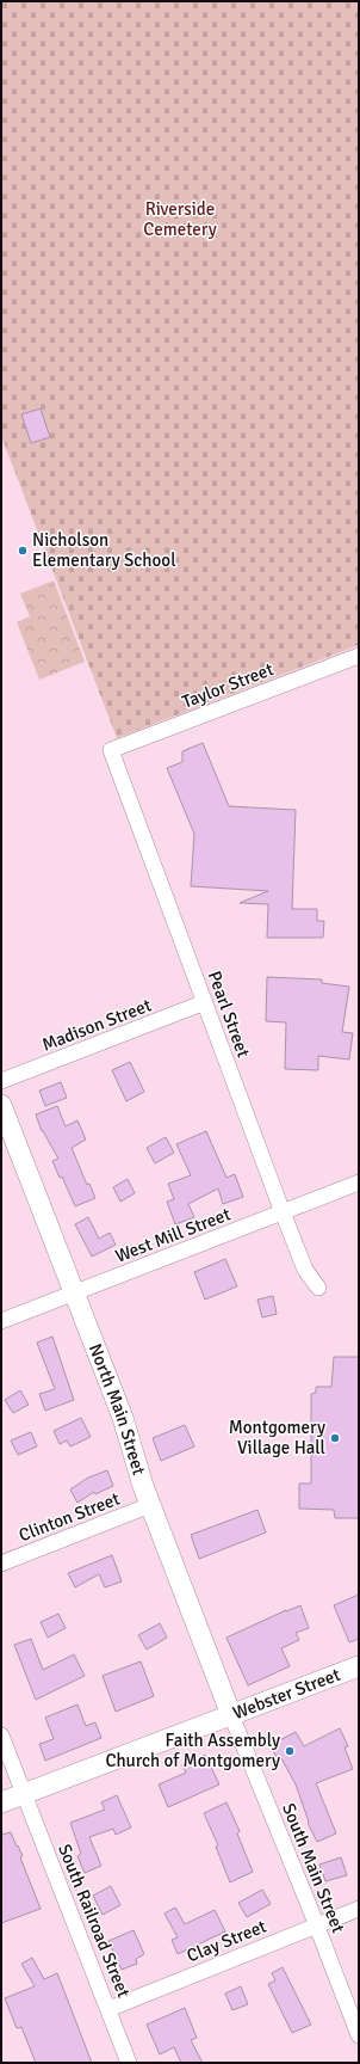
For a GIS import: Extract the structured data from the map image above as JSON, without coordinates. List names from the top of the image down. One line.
{"streets":{"street":["Taylor Street","Pearl Street","Madison Street","West Mill Street","North Main Street","Clinton Street","Webster Street","South Main Street","South Railroad Street","Clay Street"]},"crossings":[["Taylor Street","Pearl Street"],["Pearl Street","Madison Street"],["Pearl Street","West Mill Street"],["West Mill Street","North Main Street"],["North Main Street","Clinton Street"],["North Main Street","Webster Street"],["North Main Street","South Main Street"],["Webster Street","South Main Street"],["Webster Street","South Railroad Street"],["South Main Street","Clay Street"],["South Railroad Street","Clay Street"]],"parks":["Riverside Cemetery"],"places":["Nicholson Elementary School","Montgomery Village Hall","Faith Assembly Church of Montgomery"]}
